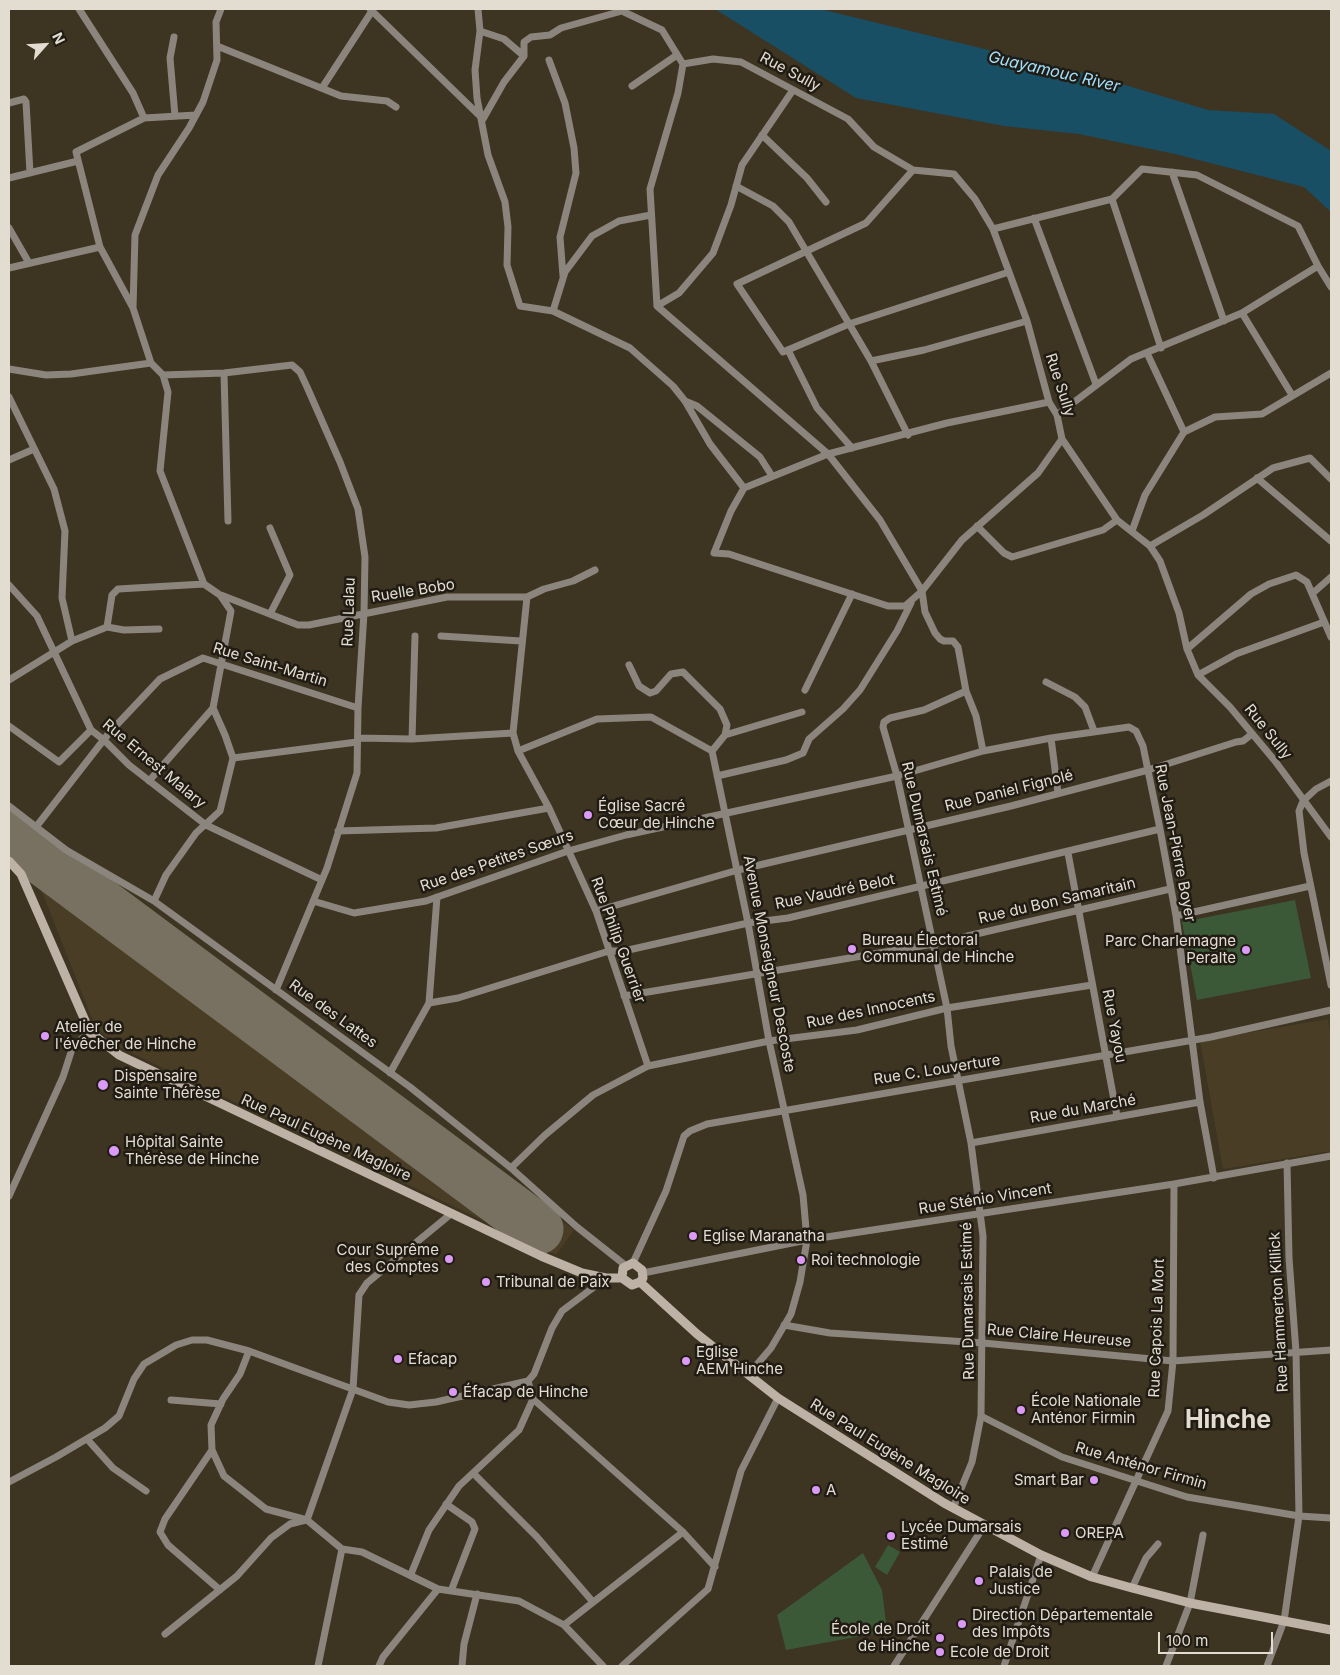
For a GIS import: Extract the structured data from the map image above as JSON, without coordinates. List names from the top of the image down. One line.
{"streets":{"main road":["Rue Paul Eugène Magloire"],"street":["Rue Sully","Ruelle Bobo","Rue Lalau","Rue Saint-Martin","Rue Ernest Malary","Rue Daniel Fignolé","Rue Dumarsais Estimé","Rue Jean-Pierre Boyer","Rue des Petites Sœurs","Rue Vaudré Belot","Rue du Bon Samaritain","Rue Philip Guerrier","Avenue Monseigneur Descoste","Rue des Innocents","Rue des Lattes","Rue Yayou","Rue C. Louverture","Rue du Marché","Rue Sténio Vincent","Rue Hammerton Killick","Rue Capois La Mort","Rue Claire Heureuse","Rue Anténor Firmin"]},"crossings":[["Rue Sully","Rue Daniel Fignolé"],["Ruelle Bobo","Rue Lalau"],["Ruelle Bobo","Rue Philip Guerrier"],["Rue Lalau","Rue Saint-Martin"],["Rue Lalau","Rue Ernest Malary"],["Rue Lalau","Rue des Petites Sœurs"],["Rue Lalau","Rue des Lattes"],["Rue Saint-Martin","Rue Ernest Malary"],["Rue Saint-Martin","Rue des Lattes"],["Rue Daniel Fignolé","Rue Dumarsais Estimé"],["Rue Daniel Fignolé","Rue Jean-Pierre Boyer"],["Rue Daniel Fignolé","Rue Philip Guerrier"],["Rue Daniel Fignolé","Avenue Monseigneur Descoste"],["Rue Dumarsais Estimé","Rue des Petites Sœurs"],["Rue Dumarsais Estimé","Rue Vaudré Belot"],["Rue Dumarsais Estimé","Rue du Bon Samaritain"],["Rue Dumarsais Estimé","Rue des Innocents"],["Rue Dumarsais Estimé","Rue C. Louverture"],["Rue Dumarsais Estimé","Rue du Marché"],["Rue Dumarsais Estimé","Rue Paul Eugène Magloire"],["Rue Dumarsais Estimé","Rue Sténio Vincent"],["Rue Dumarsais Estimé","Rue Claire Heureuse"],["Rue Dumarsais Estimé","Rue Anténor Firmin"],["Rue Jean-Pierre Boyer","Rue des Petites Sœurs"],["Rue Jean-Pierre Boyer","Rue Vaudré Belot"],["Rue Jean-Pierre Boyer","Rue du Bon Samaritain"],["Rue Jean-Pierre Boyer","Rue C. Louverture"],["Rue Jean-Pierre Boyer","Rue du Marché"],["Rue Jean-Pierre Boyer","Rue Sténio Vincent"],["Rue des Petites Sœurs","Rue Philip Guerrier"],["Rue des Petites Sœurs","Avenue Monseigneur Descoste"],["Rue Vaudré Belot","Rue Philip Guerrier"],["Rue Vaudré Belot","Avenue Monseigneur Descoste"],["Rue Vaudré Belot","Rue Yayou"],["Rue du Bon Samaritain","Rue Philip Guerrier"],["Rue du Bon Samaritain","Avenue Monseigneur Descoste"],["Rue du Bon Samaritain","Rue Yayou"],["Rue Philip Guerrier","Rue des Innocents"],["Avenue Monseigneur Descoste","Rue des Innocents"],["Avenue Monseigneur Descoste","Rue C. Louverture"],["Avenue Monseigneur Descoste","Rue Paul Eugène Magloire"],["Avenue Monseigneur Descoste","Rue Sténio Vincent"],["Avenue Monseigneur Descoste","Rue Claire Heureuse"],["Rue des Innocents","Rue des Lattes"],["Rue des Innocents","Rue Yayou"],["Rue des Lattes","Rue C. Louverture"],["Rue des Lattes","Rue Paul Eugène Magloire"],["Rue des Lattes","Rue Sténio Vincent"],["Rue Yayou","Rue C. Louverture"],["Rue Yayou","Rue du Marché"],["Rue C. Louverture","Rue Paul Eugène Magloire"],["Rue C. Louverture","Rue Sténio Vincent"],["Rue Paul Eugène Magloire","Rue Sténio Vincent"],["Rue Paul Eugène Magloire","Rue Hammerton Killick"],["Rue Paul Eugène Magloire","Rue Capois La Mort"],["Rue Sténio Vincent","Rue Hammerton Killick"],["Rue Sténio Vincent","Rue Capois La Mort"],["Rue Hammerton Killick","Rue Claire Heureuse"],["Rue Hammerton Killick","Rue Anténor Firmin"],["Rue Capois La Mort","Rue Claire Heureuse"],["Rue Capois La Mort","Rue Anténor Firmin"]],"districts":["Hinche"],"water":["Guayamouc River"],"places":["Église Sacré Cœur de Hinche","Bureau Électoral Communal de Hinche","Parc Charlemagne Peralte","Atelier de l'évêcher de Hinche","Dispensaire Sainte Thérèse","Hôpital Sainte Thérèse de Hinche","Eglise Maranatha","Cour Suprême des Comptes","Roi technologie","Tribunal de Paix","Efacap","Eglise AEM Hinche","Éfacap de Hinche","École Nationale Anténor Firmin","Smart Bar","A","OREPA","Lycée Dumarsais Estimé","Palais de Justice","Direction Départementale des Impôts","École de Droit de Hinche","Ecole de Droit"],"scale_bar":"100 m","north":"top right"}
